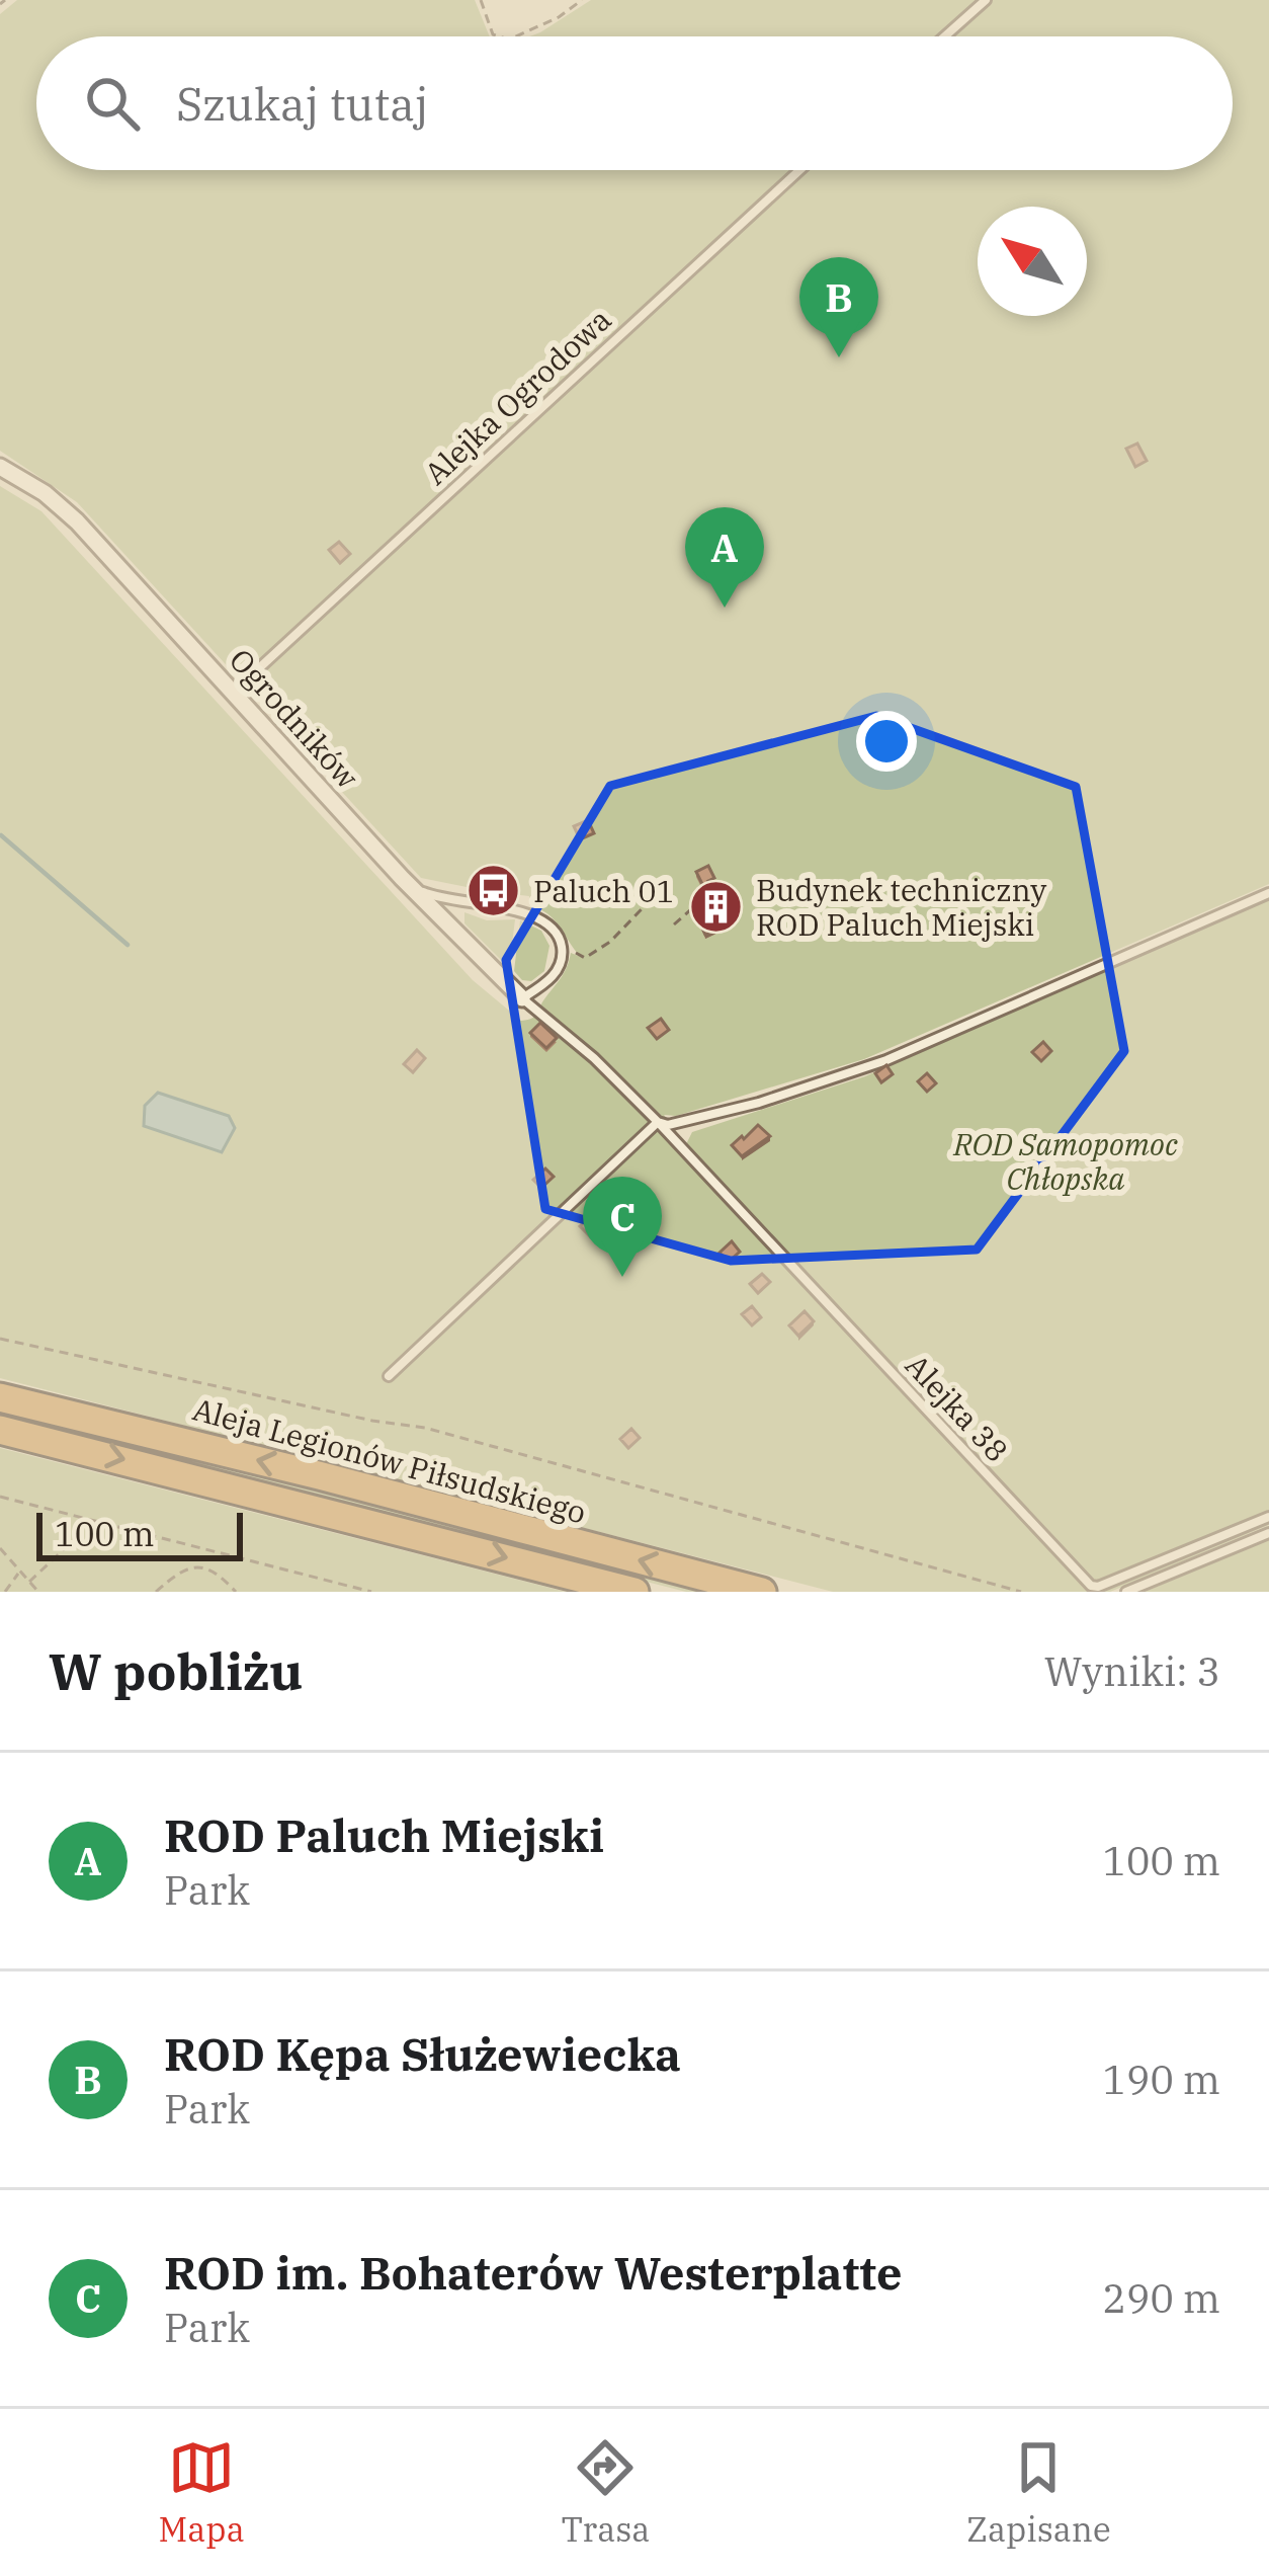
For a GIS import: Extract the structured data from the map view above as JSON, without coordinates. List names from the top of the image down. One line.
{"streets":{"highway":["Aleja Legionów Piłsudskiego"],"street":["Ogrodników"],"lane":["Alejka Ogrodowa","Alejka 38"]},"crossings":[["Alejka Ogrodowa","Ogrodników"],["Ogrodników","Alejka 38"]],"parks":["ROD Samopomoc Chłopska"],"places":{"bus stop":["Paluch 01"],"building":["Budynek techniczny ROD Paluch Miejski"]},"scale_bar":"100 m","north":"top left","page":{"search":"Szukaj tutaj","pins":["B","A","C"],"scale":"100 m","heading":["W pobliżu","Wyniki: 3"],"list":[{"mark":"A","name":"ROD Paluch Miejski","note":"Park","value":"100 m"},{"mark":"B","name":"ROD Kępa Służewiecka","note":"Park","value":"190 m"},{"mark":"C","name":"ROD im. Bohaterów Westerplatte","note":"Park","value":"290 m"}],"nav":["Mapa","Trasa","Zapisane"]}}
